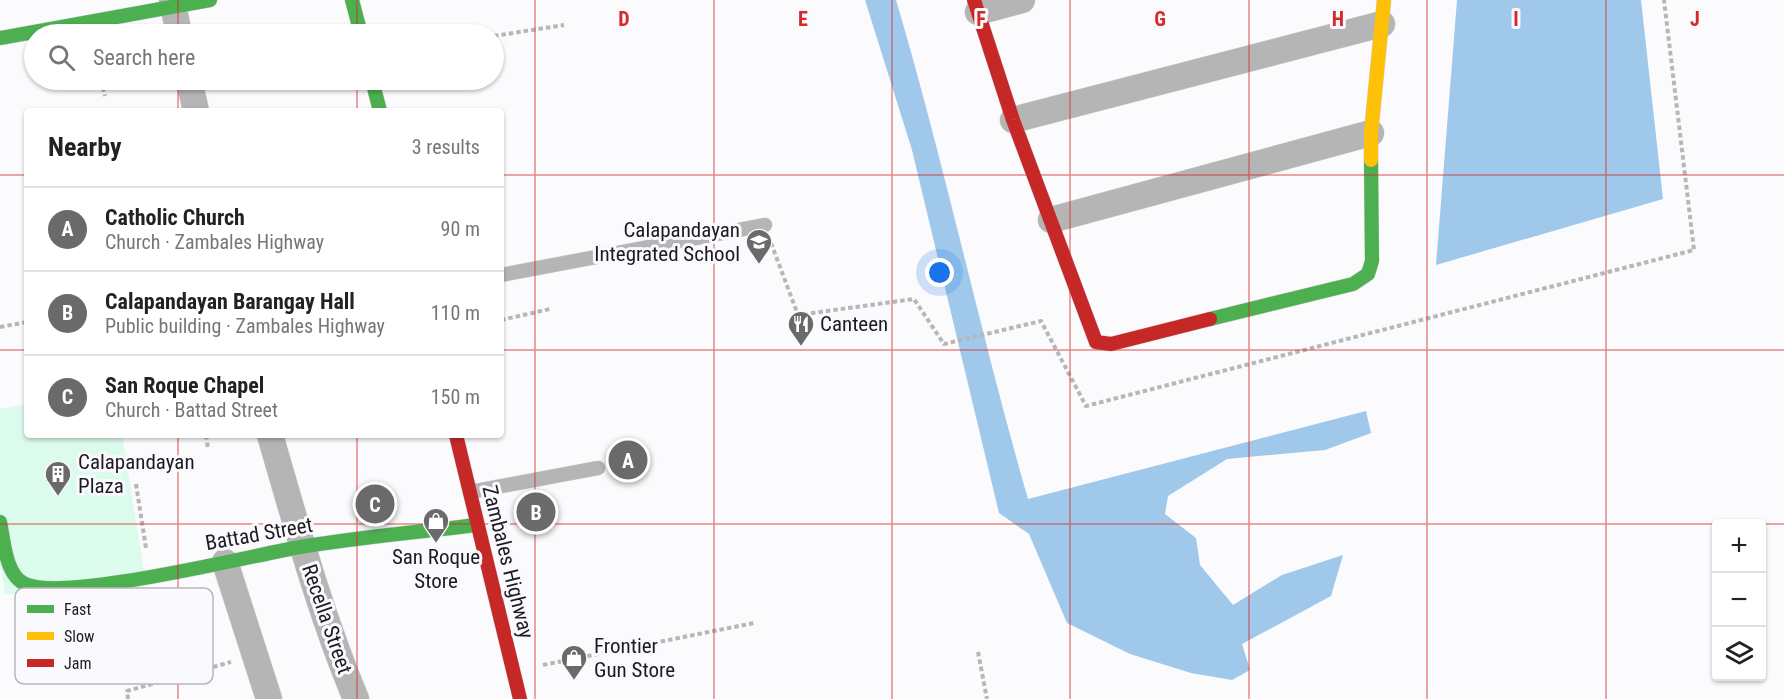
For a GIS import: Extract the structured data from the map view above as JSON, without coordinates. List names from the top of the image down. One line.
{"streets":{"street":["Battad Street","Zambales Highway","Recella Street"]},"crossings":[["Battad Street","Zambales Highway"],["Battad Street","Recella Street"]],"places":{"school or university":["Calapandayan Integrated School"],"restaurant":["Canteen"],"building":["Calapandayan Plaza"],"shop":["San Roque Store","Frontier Gun Store"]},"legend":["Fast","Slow","Jam"],"page":{"search":"Search here","heading":["Nearby","3 results"],"list":[{"mark":"A","name":"Catholic Church","note":"Church · Zambales Highway","value":"90 m"},{"mark":"B","name":"Calapandayan Barangay Hall","note":"Public building · Zambales Highway","value":"110 m"},{"mark":"C","name":"San Roque Chapel","note":"Church · Battad Street","value":"150 m"}],"pins":["A","C","B"],"map_buttons":["+","−"]},"grid":{"columns":["D","E","F","G","H","I","J"]}}
